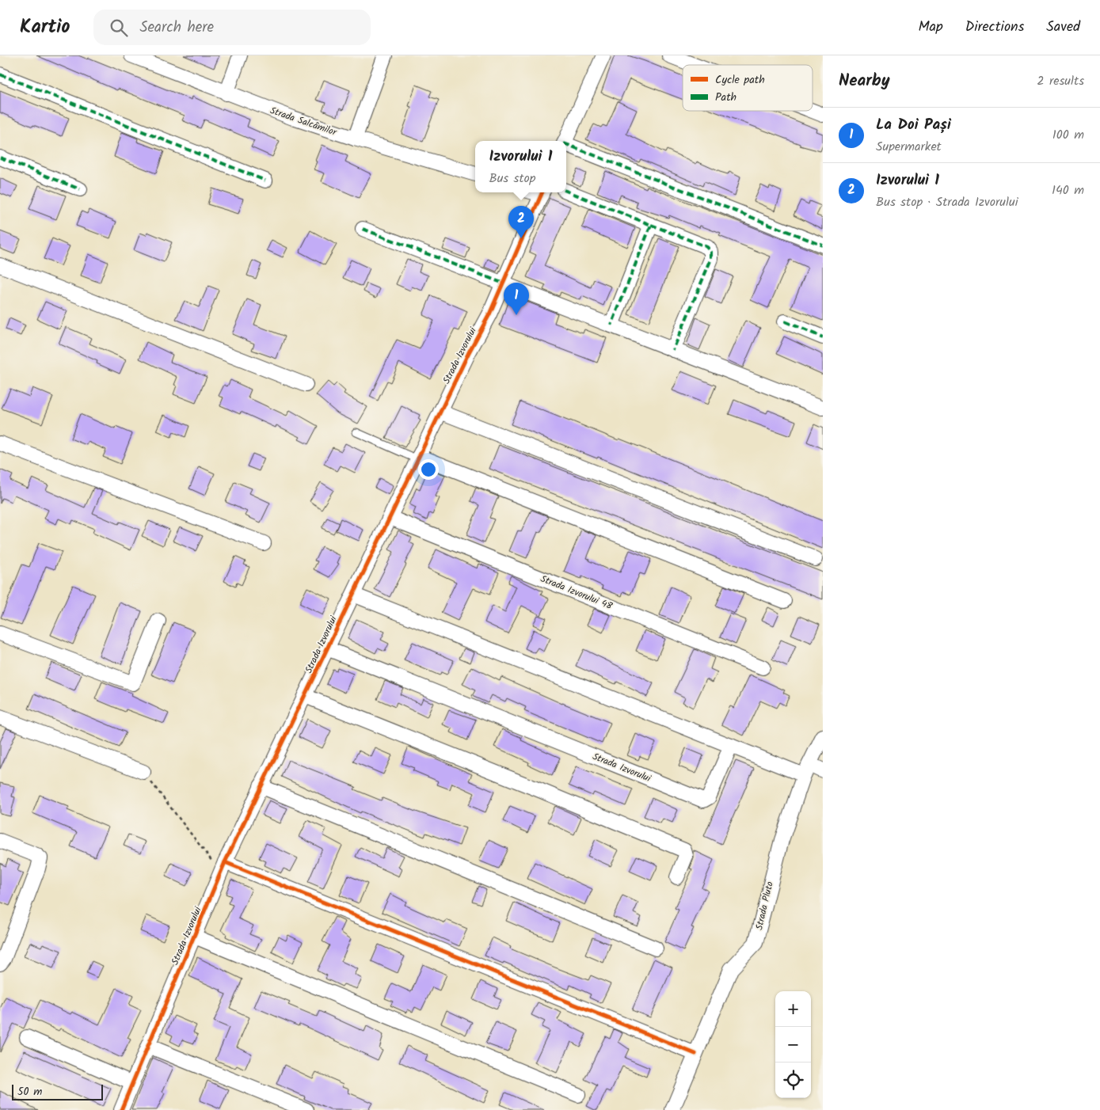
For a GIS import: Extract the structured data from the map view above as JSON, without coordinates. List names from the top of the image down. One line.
{"streets":{"street":["Strada Salcâmilor","Strada Izvorului","Strada Izvorului 48","Strada Pluto"]},"crossings":[["Strada Izvorului","Strada Izvorului 48"]],"legend":["Cycle path","Path"],"scale_bar":"50 m","page":{"header":"Kartio","search":"Search here","nav":["Map","Directions","Saved"],"heading":["Nearby","2 results"],"list":[{"mark":"1","name":"La Doi Pași","note":"Supermarket","value":"100 m"},{"mark":"2","name":"Izvorului 1","note":"Bus stop · Strada Izvorului","value":"140 m"}],"popup":["Izvorului 1","Bus stop"],"pins":["2","1"],"map_buttons":["+","−"],"scale":"50 m"}}
